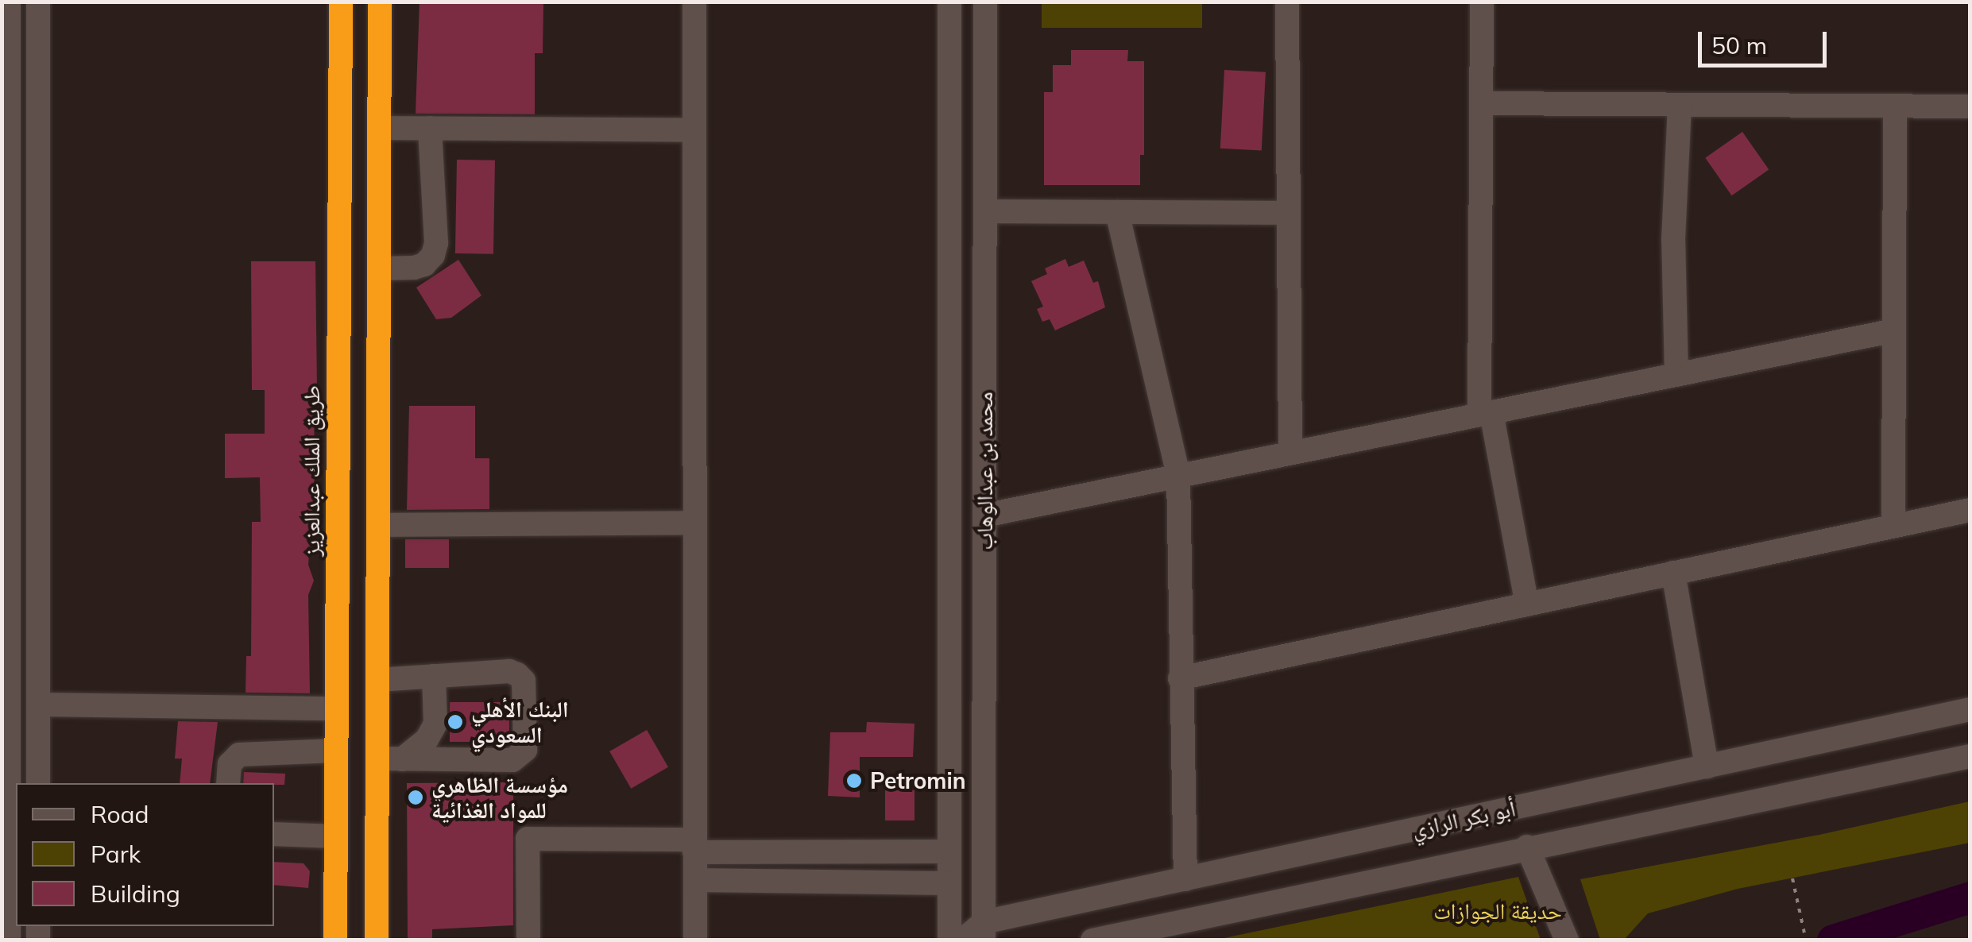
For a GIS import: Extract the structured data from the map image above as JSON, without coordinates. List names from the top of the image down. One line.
{"streets":{"highway":["طريق الملك عبدالعزيز"],"street":["محمد بن عبدالوهاب","أبو بكر الرازي"]},"crossings":[["محمد بن عبدالوهاب","أبو بكر الرازي"]],"parks":["حديقة الجوازات"],"places":["البنك الأهلي السعودي","Petromin","مؤسسة الظاهري للمواد الغذائية"],"legend":["Road","Park","Building"],"scale_bar":"50 m"}
